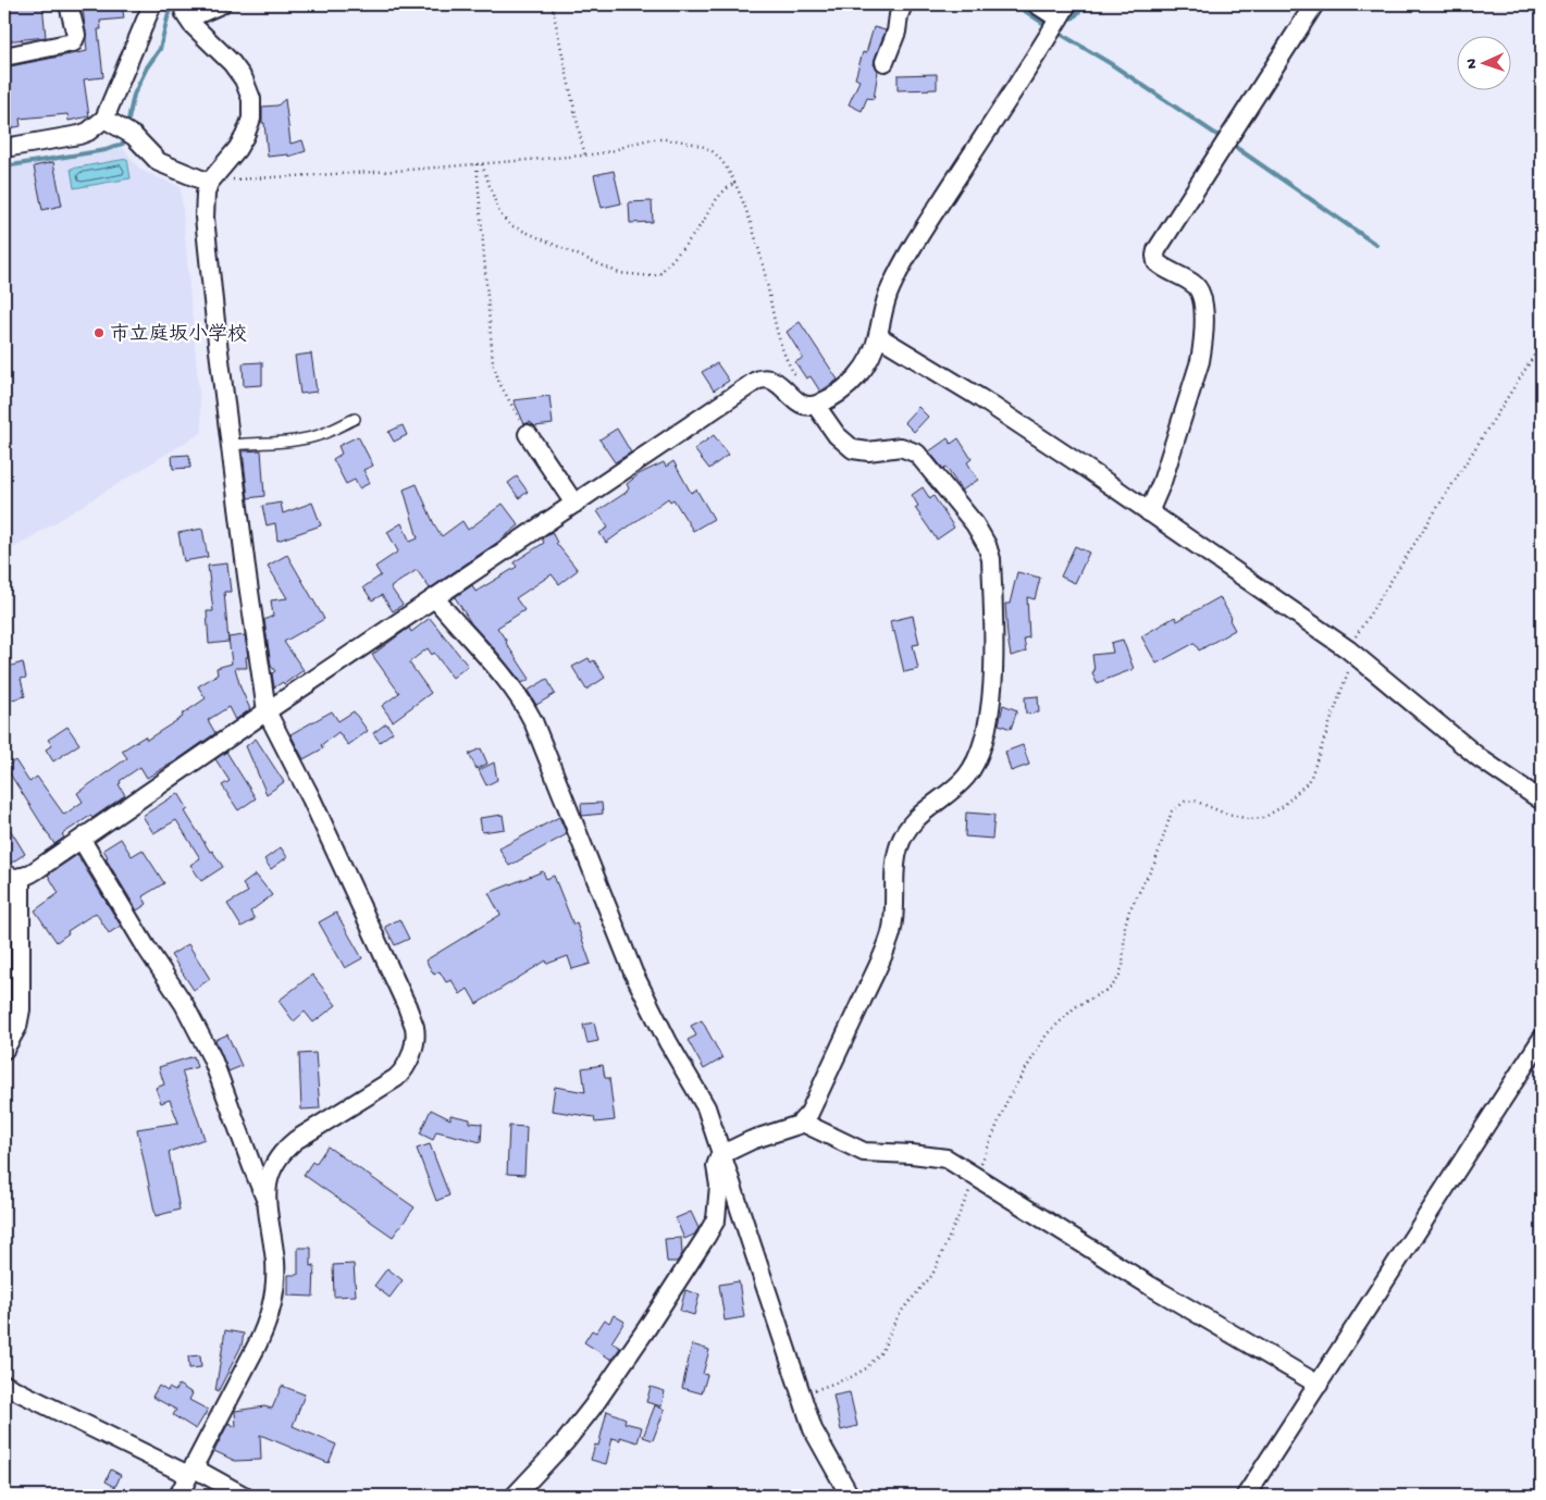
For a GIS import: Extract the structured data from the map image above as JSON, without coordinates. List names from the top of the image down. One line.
{"places":["市立庭坂小学校"],"north":"left"}
